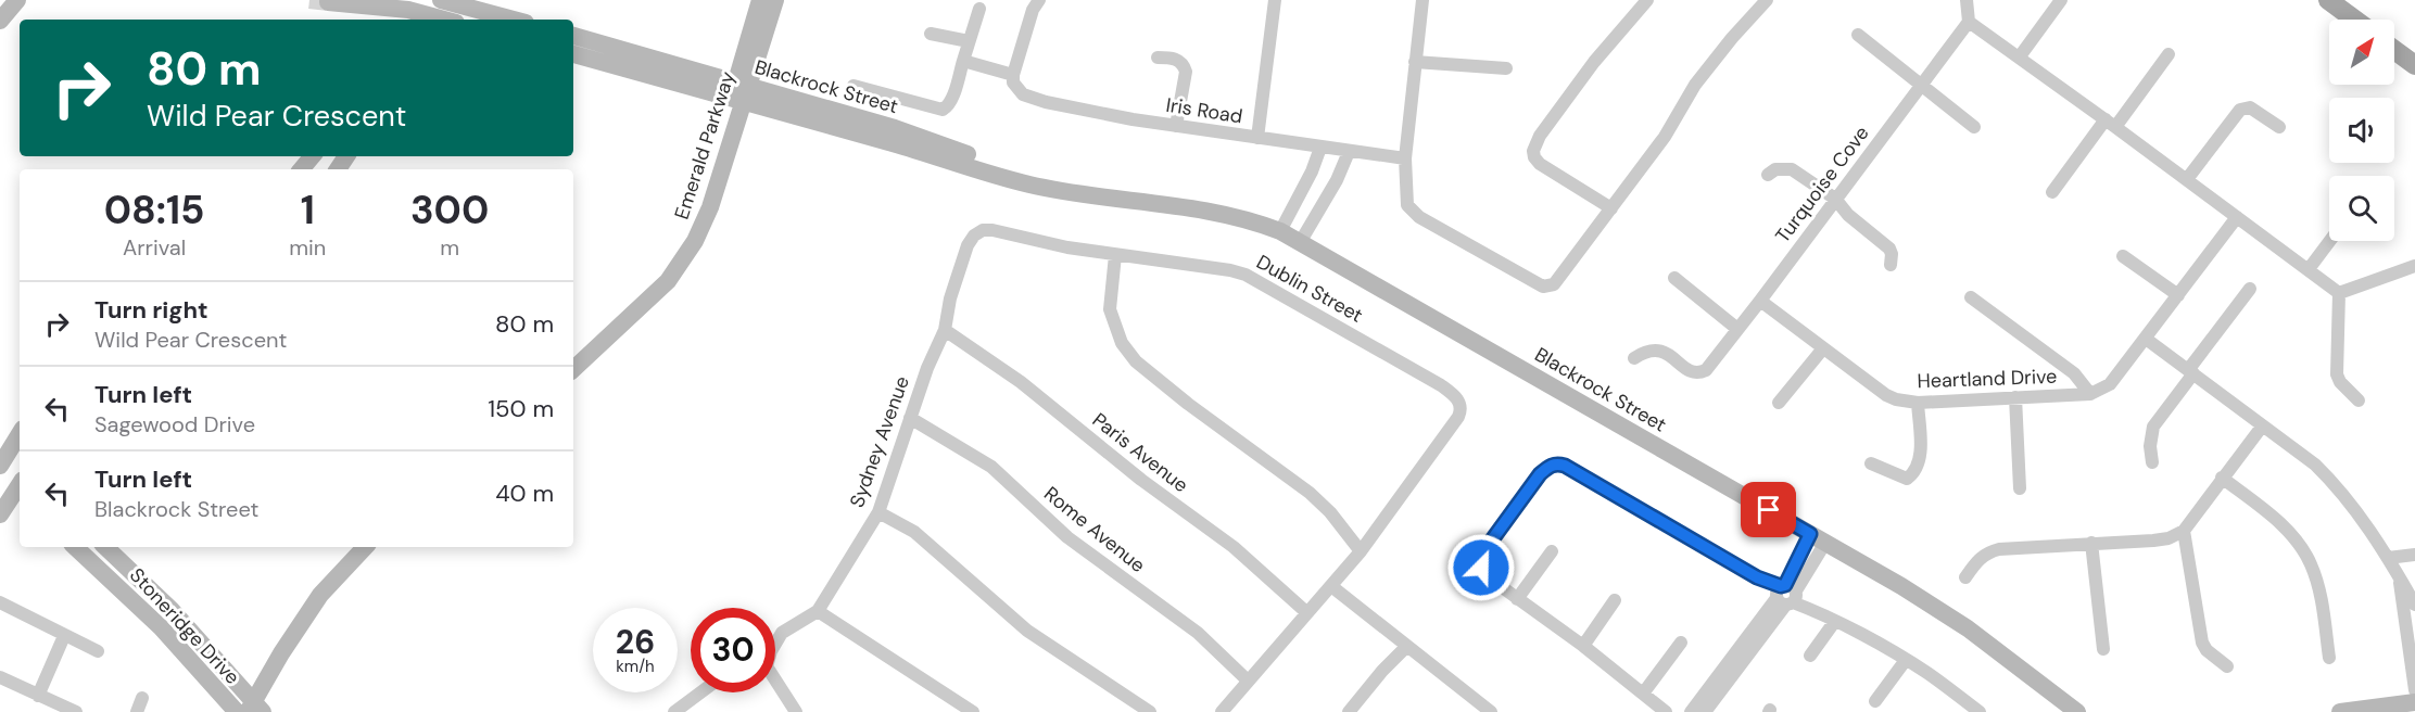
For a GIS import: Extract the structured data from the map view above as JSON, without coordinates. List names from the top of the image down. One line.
{"streets":{"street":["Blackrock Street","Iris Road","Emerald Parkway","Turquoise Cove","Dublin Street","Heartland Drive","Sydney Avenue","Paris Avenue","Rome Avenue","Stoneridge Drive"]},"crossings":[["Blackrock Street","Emerald Parkway"],["Turquoise Cove","Heartland Drive"],["Dublin Street","Sydney Avenue"],["Sydney Avenue","Paris Avenue"],["Sydney Avenue","Rome Avenue"]],"north":"top right","page":{"turn":["80 m","Wild Pear Crescent"],"eta":["08:15","Arrival","1","min","300","m"],"list":[{"name":"Turn right","note":"Wild Pear Crescent","value":"80 m"},{"name":"Turn left","note":"Sagewood Drive","value":"150 m"},{"name":"Turn left","note":"Blackrock Street","value":"40 m"}],"speed":"26 km/h","limit":"30"}}
